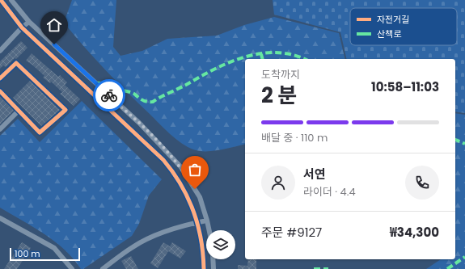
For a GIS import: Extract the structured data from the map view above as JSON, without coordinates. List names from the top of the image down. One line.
{"legend":["자전거길","산책로"],"scale_bar":"100 m","page":{"heading":["2 분","도착까지","10:58–11:03"],"panel":["서연","라이더 · 4.4","주문 #9127","₩34,300"],"bar":"배달 중 · 110 m","scale":"100 m"}}
